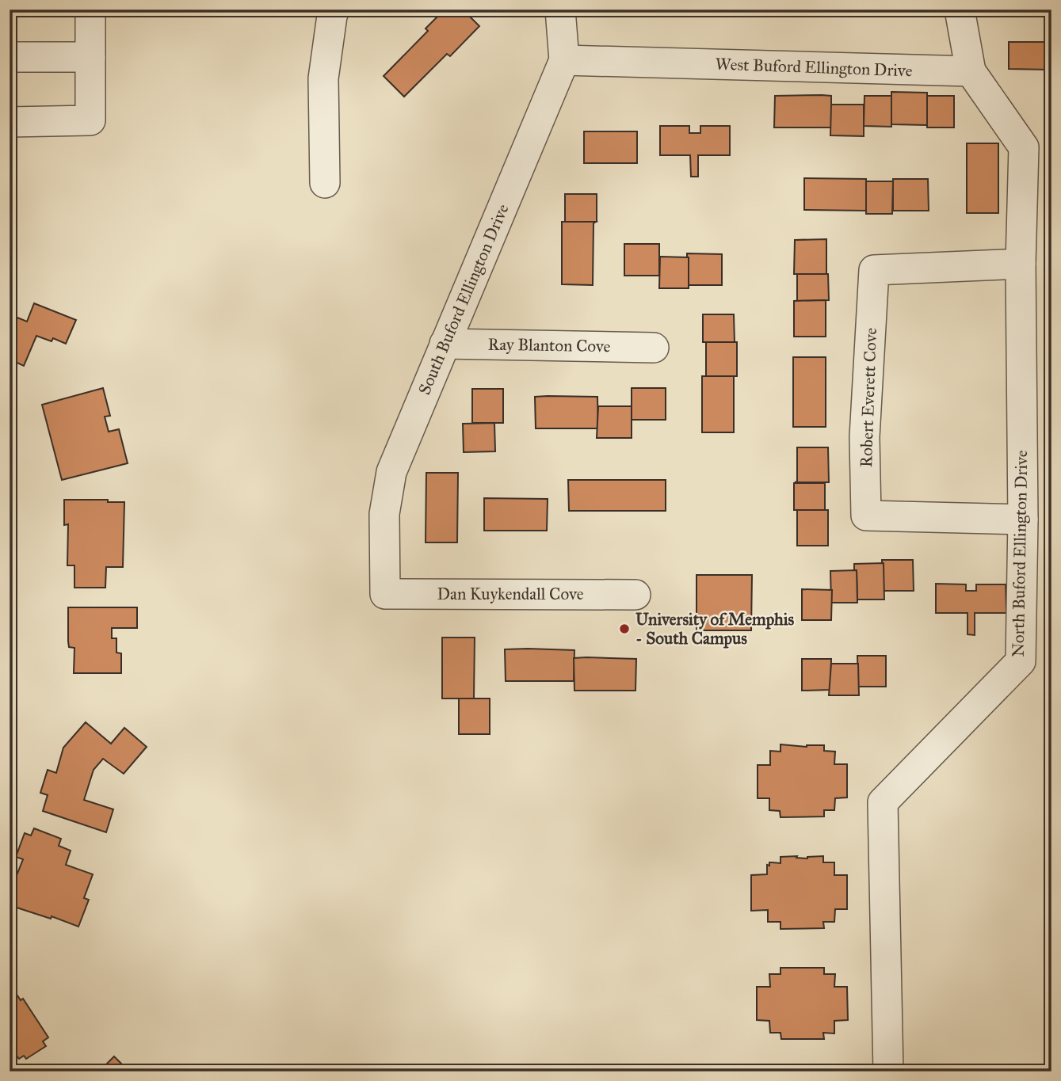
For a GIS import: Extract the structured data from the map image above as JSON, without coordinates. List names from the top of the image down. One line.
{"streets":{"street":["West Buford Ellington Drive","South Buford Ellington Drive","Ray Blanton Cove","Robert Everett Cove","North Buford Ellington Drive","Dan Kuykendall Cove"]},"crossings":[["West Buford Ellington Drive","South Buford Ellington Drive"],["West Buford Ellington Drive","North Buford Ellington Drive"],["South Buford Ellington Drive","Ray Blanton Cove"],["South Buford Ellington Drive","Dan Kuykendall Cove"],["Robert Everett Cove","North Buford Ellington Drive"]],"places":["University of Memphis - South Campus"]}
